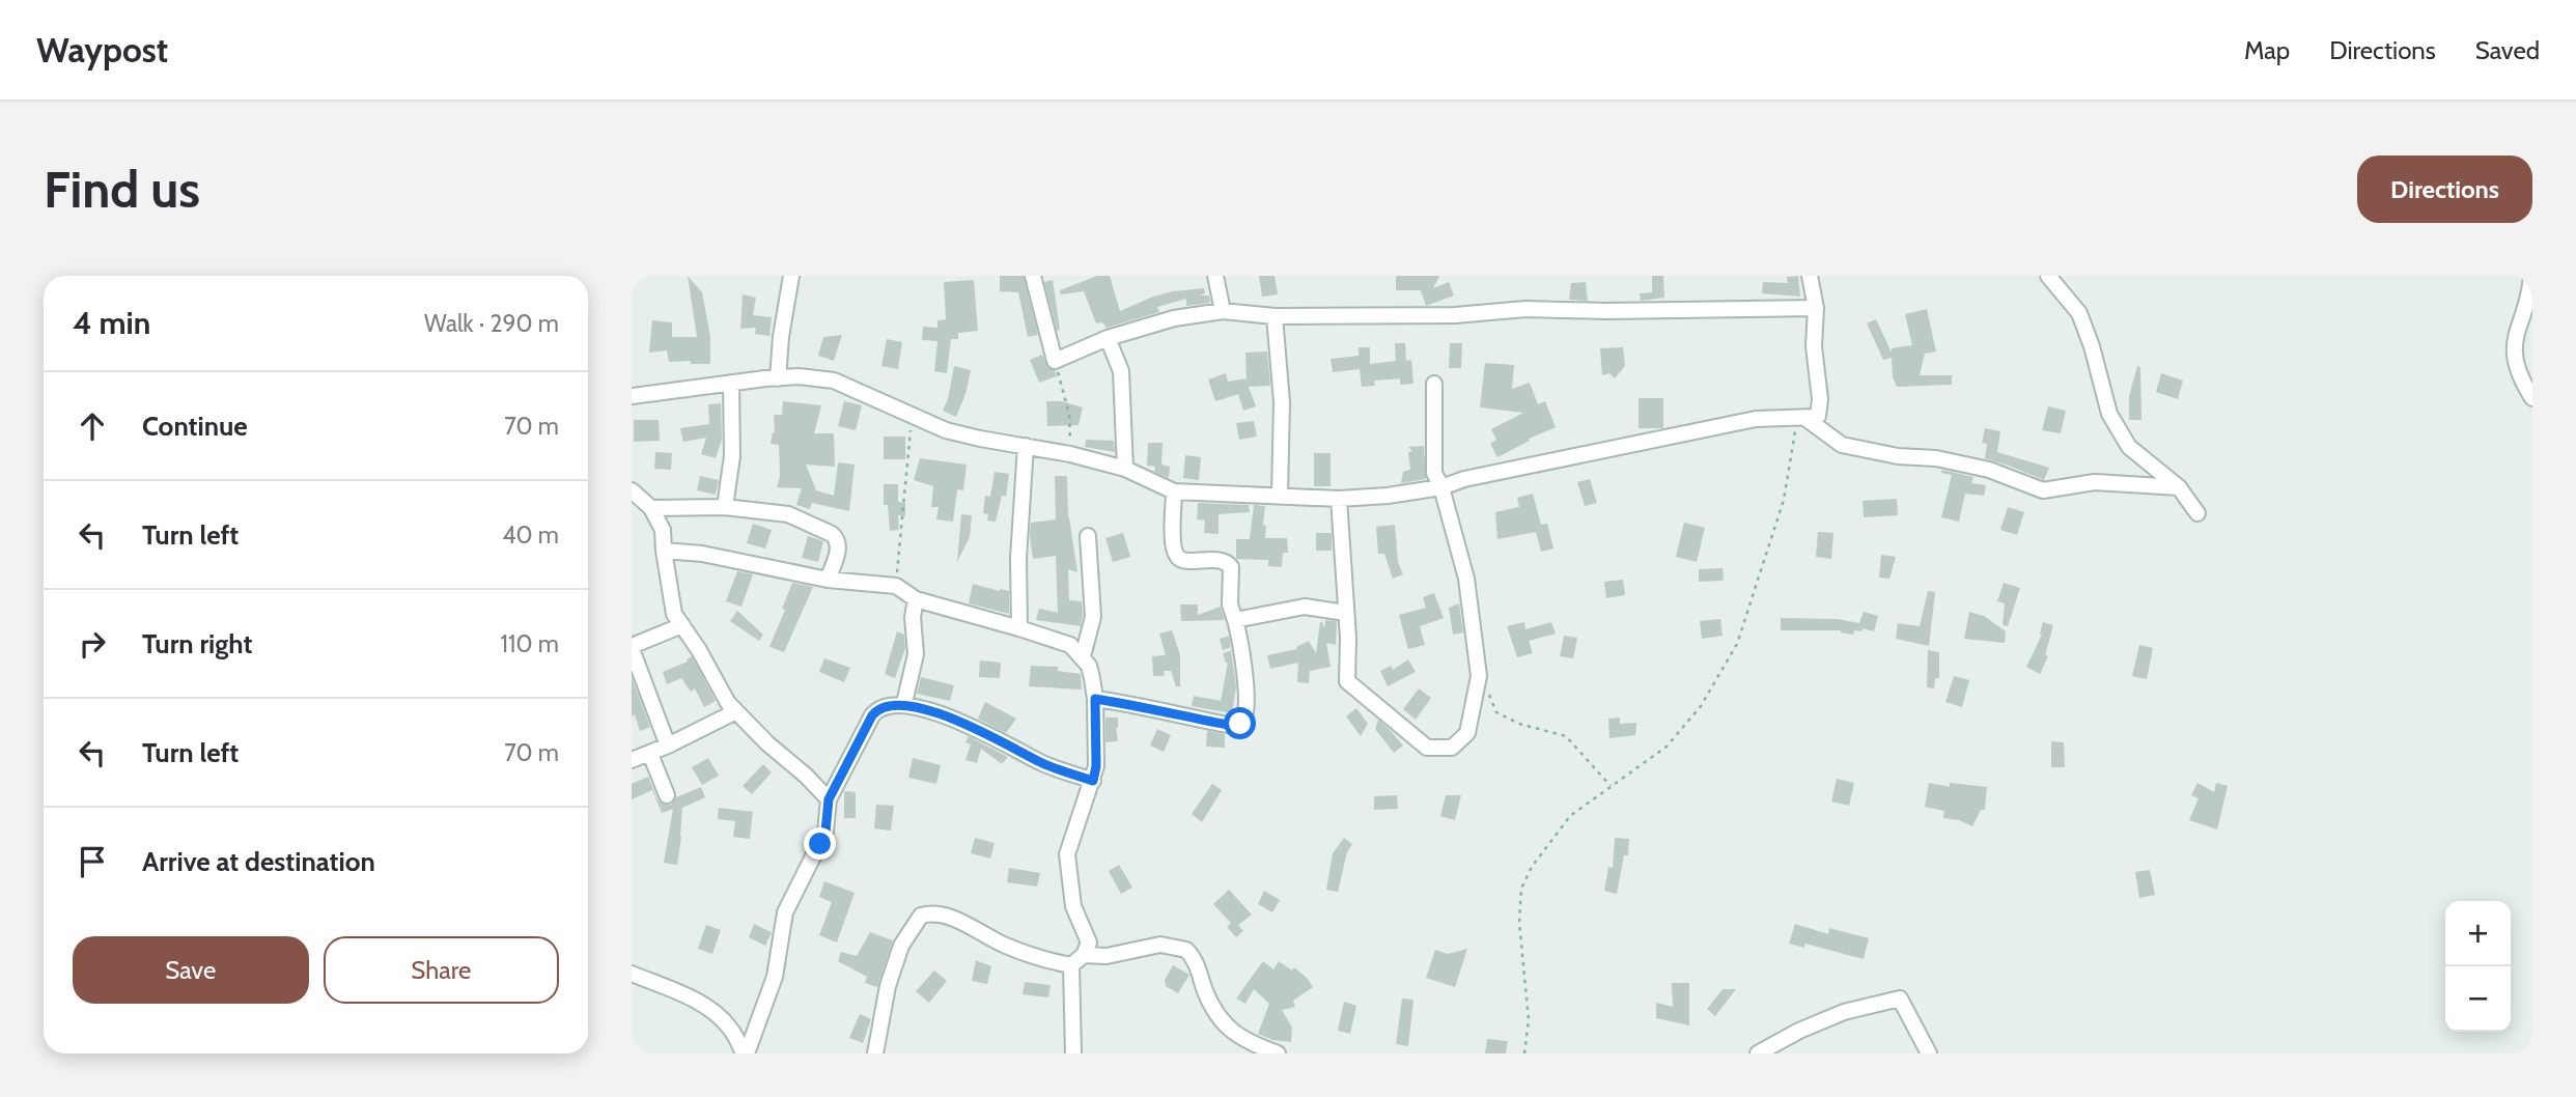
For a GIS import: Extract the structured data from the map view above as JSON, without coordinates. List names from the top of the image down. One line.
{"page":{"header":"Waypost","nav":["Map","Directions","Saved"],"buttons":["Directions",["Save","Share"]],"title":"Find us","heading":["4 min","Walk · 290 m"],"list":[["Continue","70 m"],["Turn left","40 m"],["Turn right","110 m"],["Turn left","70 m"],"Arrive at destination"],"map_buttons":["+","−"]}}
